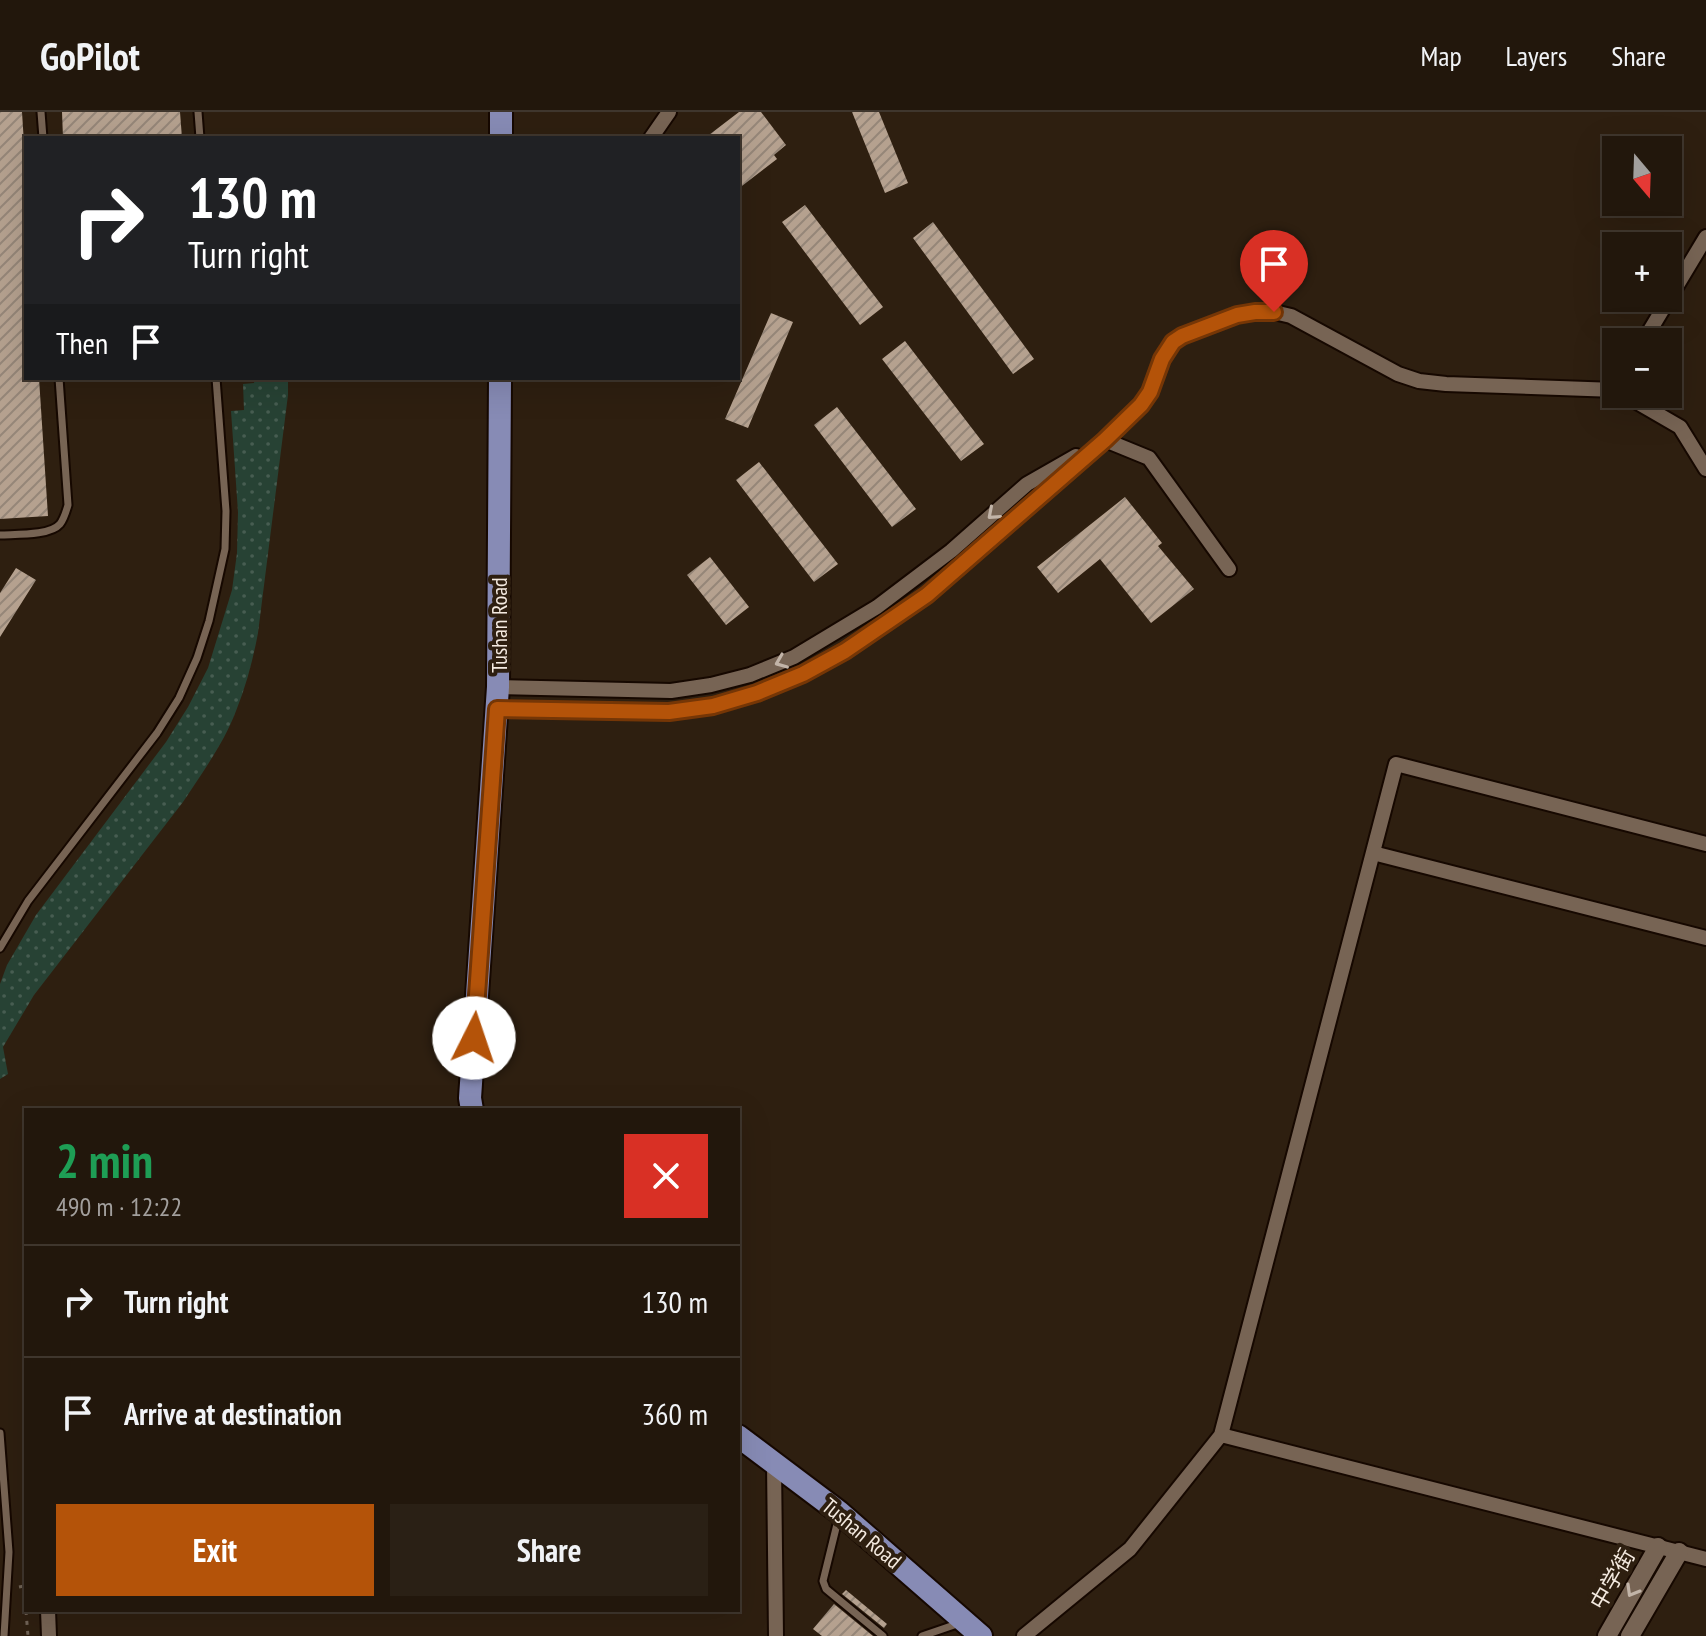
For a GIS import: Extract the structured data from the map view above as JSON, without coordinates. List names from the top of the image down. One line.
{"streets":{"main road":["Tushan Road"],"street":["中学街"]},"north":"bottom","page":{"header":"GoPilot","nav":["Map","Layers","Share"],"map_buttons":["+","−"],"turn":["130 m","Turn right"],"then":"Then","heading":["2 min","490 m · 12:22"],"list":[{"name":"Turn right","value":"130 m"},{"name":"Arrive at destination","value":"360 m"}],"buttons":["Exit","Share"]}}
